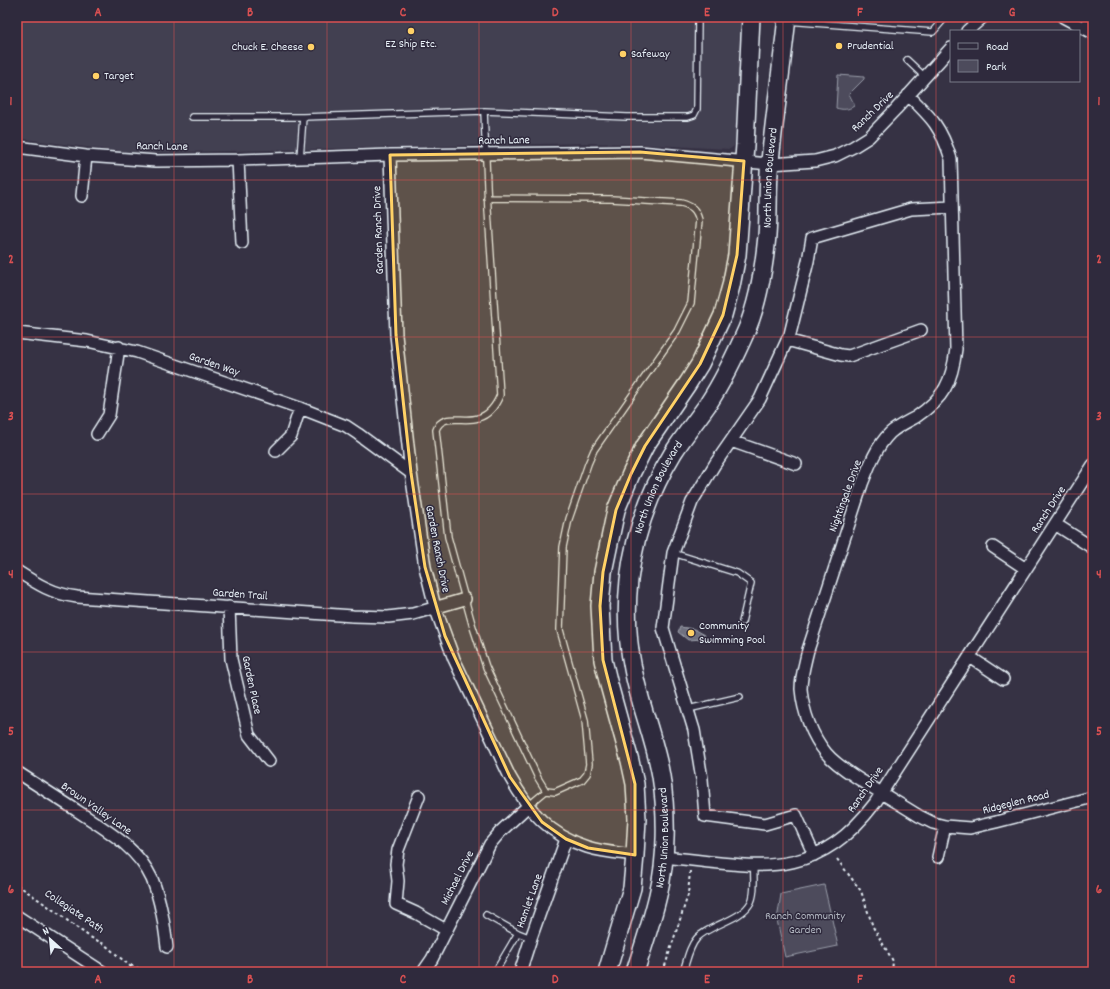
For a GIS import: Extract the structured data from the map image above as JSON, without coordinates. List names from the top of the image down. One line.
{"streets":{"main road":["North Union Boulevard"],"street":["Ranch Drive","Ranch Lane","Garden Ranch Drive","Garden Way","Nightingale Drive","Garden Trail","Garden Place","Ridgeglen Road","Brown Valley Lane","Michael Drive","Hamlet Lane"],"path":["Collegiate Path"]},"crossings":[["Ranch Drive","Ranch Lane"],["Ranch Drive","North Union Boulevard"],["Ranch Drive","Nightingale Drive"],["Ranch Drive","Ridgeglen Road"],["Ranch Lane","North Union Boulevard"],["Ranch Lane","Garden Ranch Drive"],["North Union Boulevard","Garden Ranch Drive"],["Garden Ranch Drive","Garden Way"],["Garden Ranch Drive","Garden Trail"],["Garden Ranch Drive","Michael Drive"],["Garden Ranch Drive","Hamlet Lane"],["Nightingale Drive","Ridgeglen Road"],["Garden Trail","Garden Place"]],"parks":["Ranch Community Garden"],"places":["EZ Ship Etc.","Prudential","Chuck E. Cheese","Safeway","Target","Community Swimming Pool"],"legend":["Road","Park"],"north":"top left","grid":{"columns":["A","B","C","D","E","F","G"],"rows":["1","2","3","4","5","6"]}}
